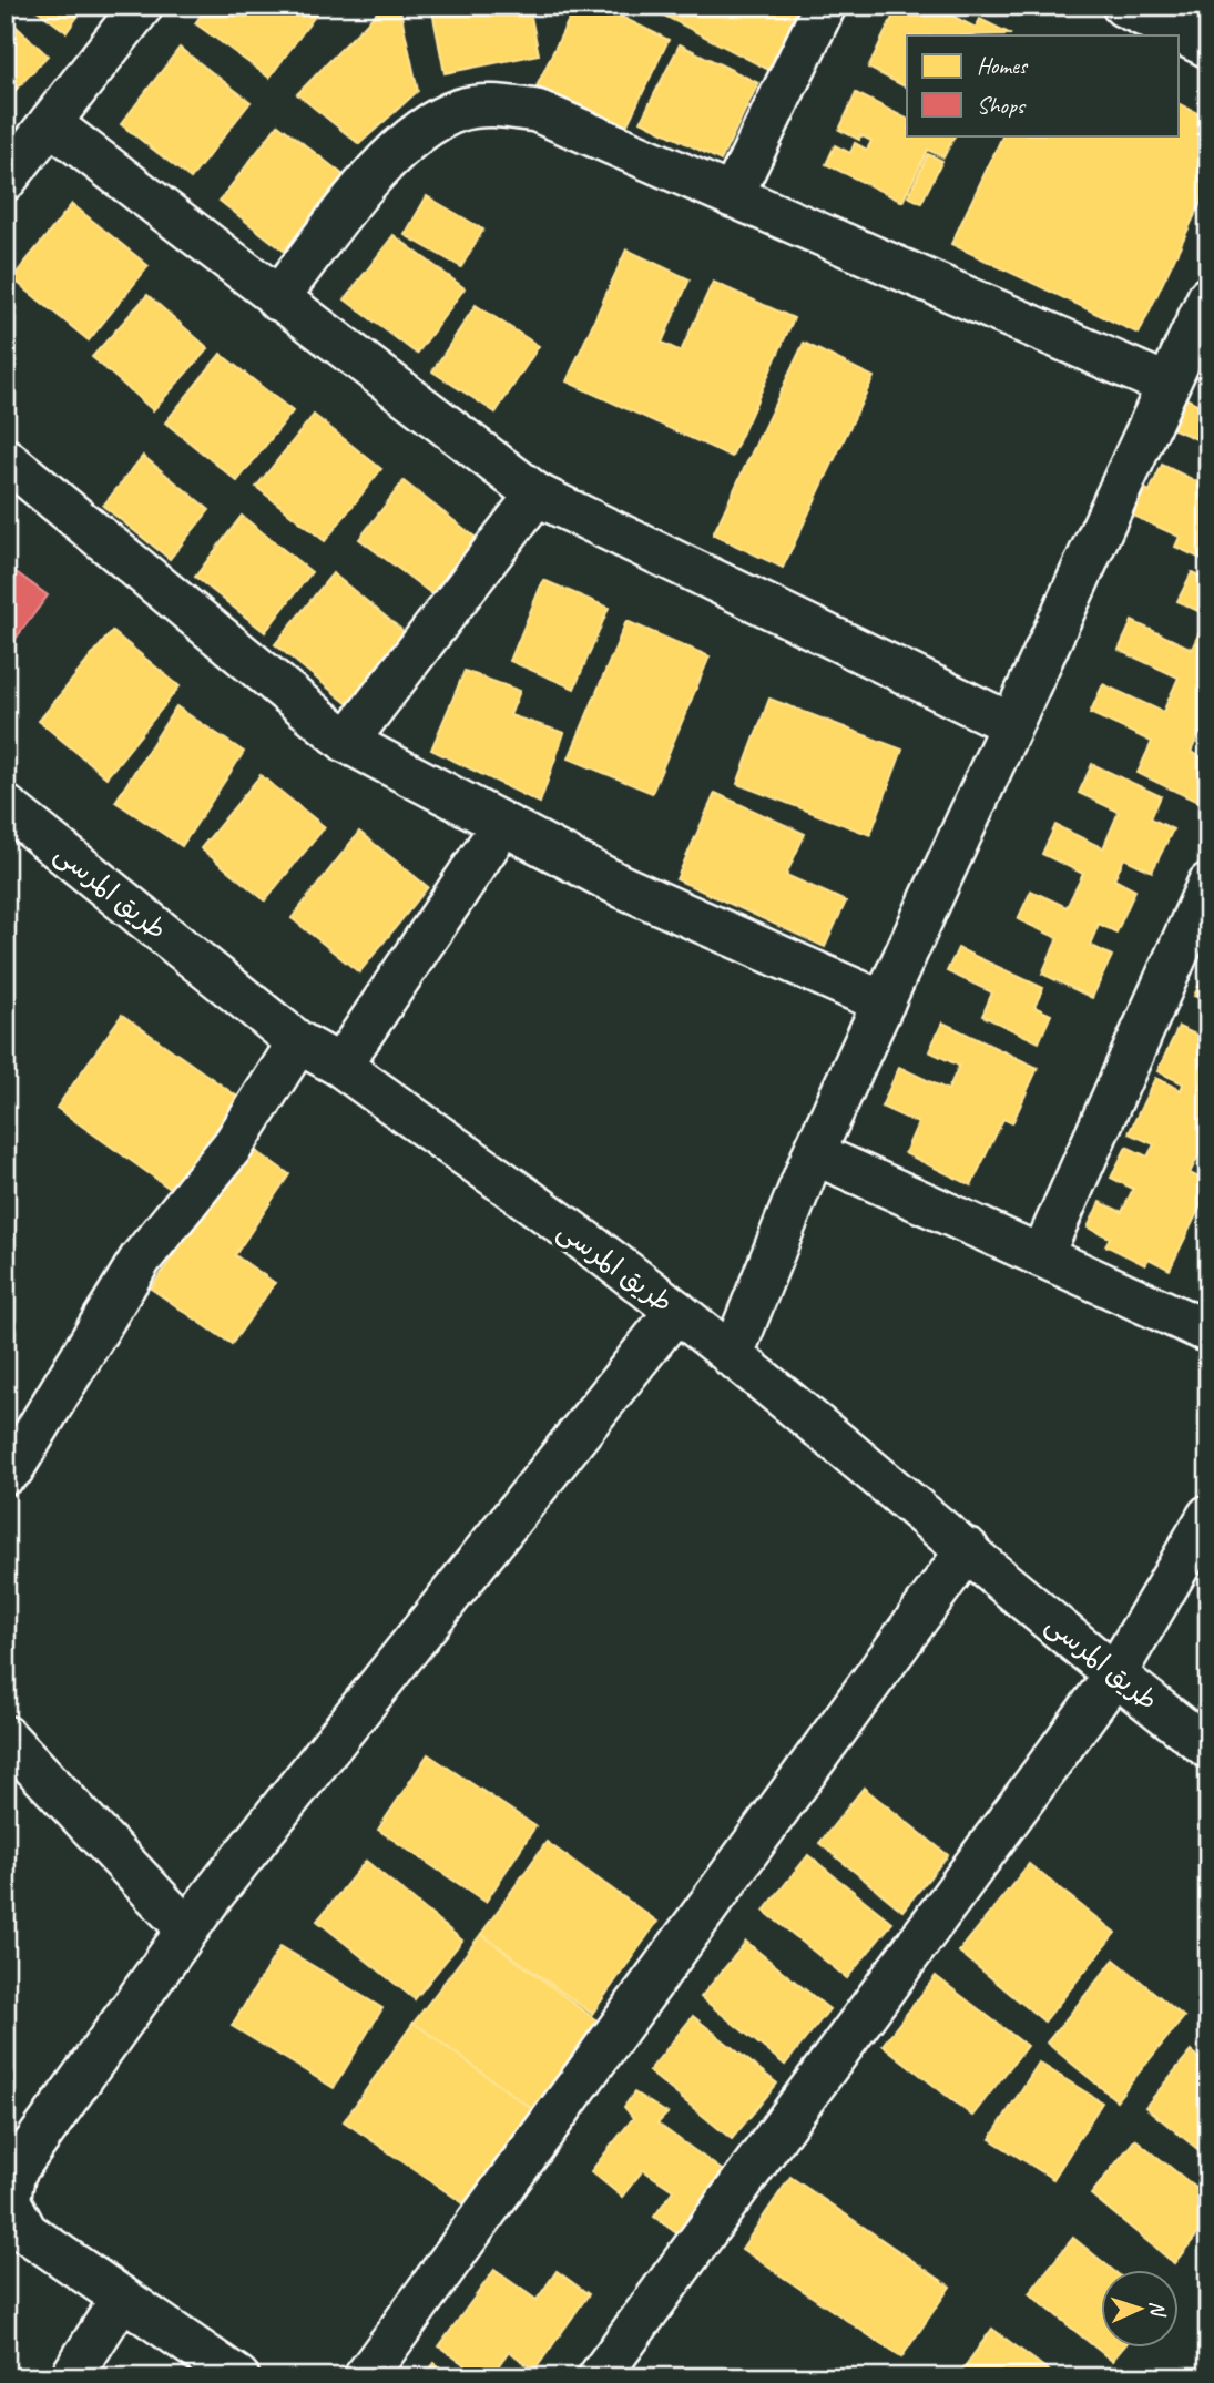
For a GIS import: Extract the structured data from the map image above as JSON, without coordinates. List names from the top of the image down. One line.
{"streets":{"street":["طريق المرسى"]},"legend":["Homes","Shops"],"north":"right"}
